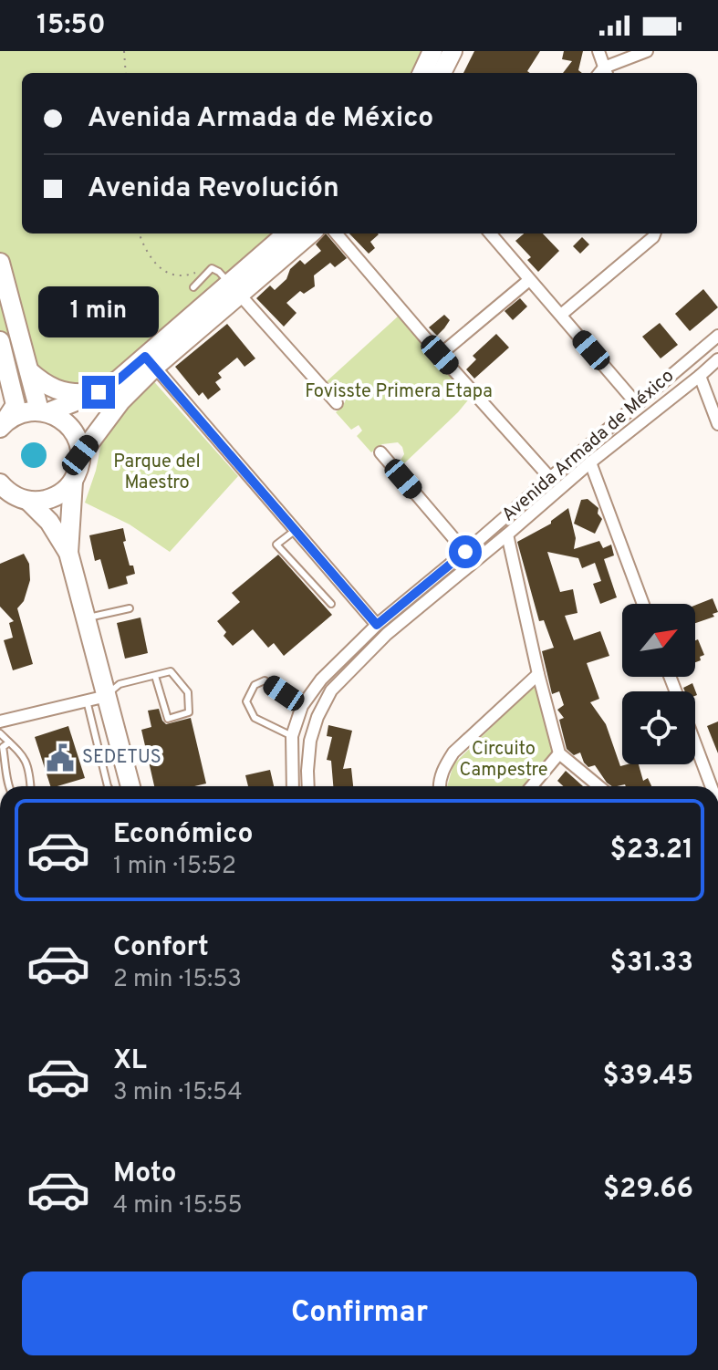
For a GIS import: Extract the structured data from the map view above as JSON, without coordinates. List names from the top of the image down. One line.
{"streets":{"street":["Avenida Armada de México"]},"parks":["Fovisste Primera Etapa","Parque del Maestro","Circuito Campestre"],"places":{"public building":["SEDETUS"]},"north":"top right","page":{"status":"15:50","banner":["Avenida Armada de México","Avenida Revolución"],"bubble":"1 min","list":[{"name":"Económico","note":"1 min · 15:52","value":"$23.21"},{"name":"Confort","note":"2 min · 15:53","value":"$31.33"},{"name":"XL","note":"3 min · 15:54","value":"$39.45"},{"name":"Moto","note":"4 min · 15:55","value":"$29.66"}],"buttons":"Confirmar"}}
